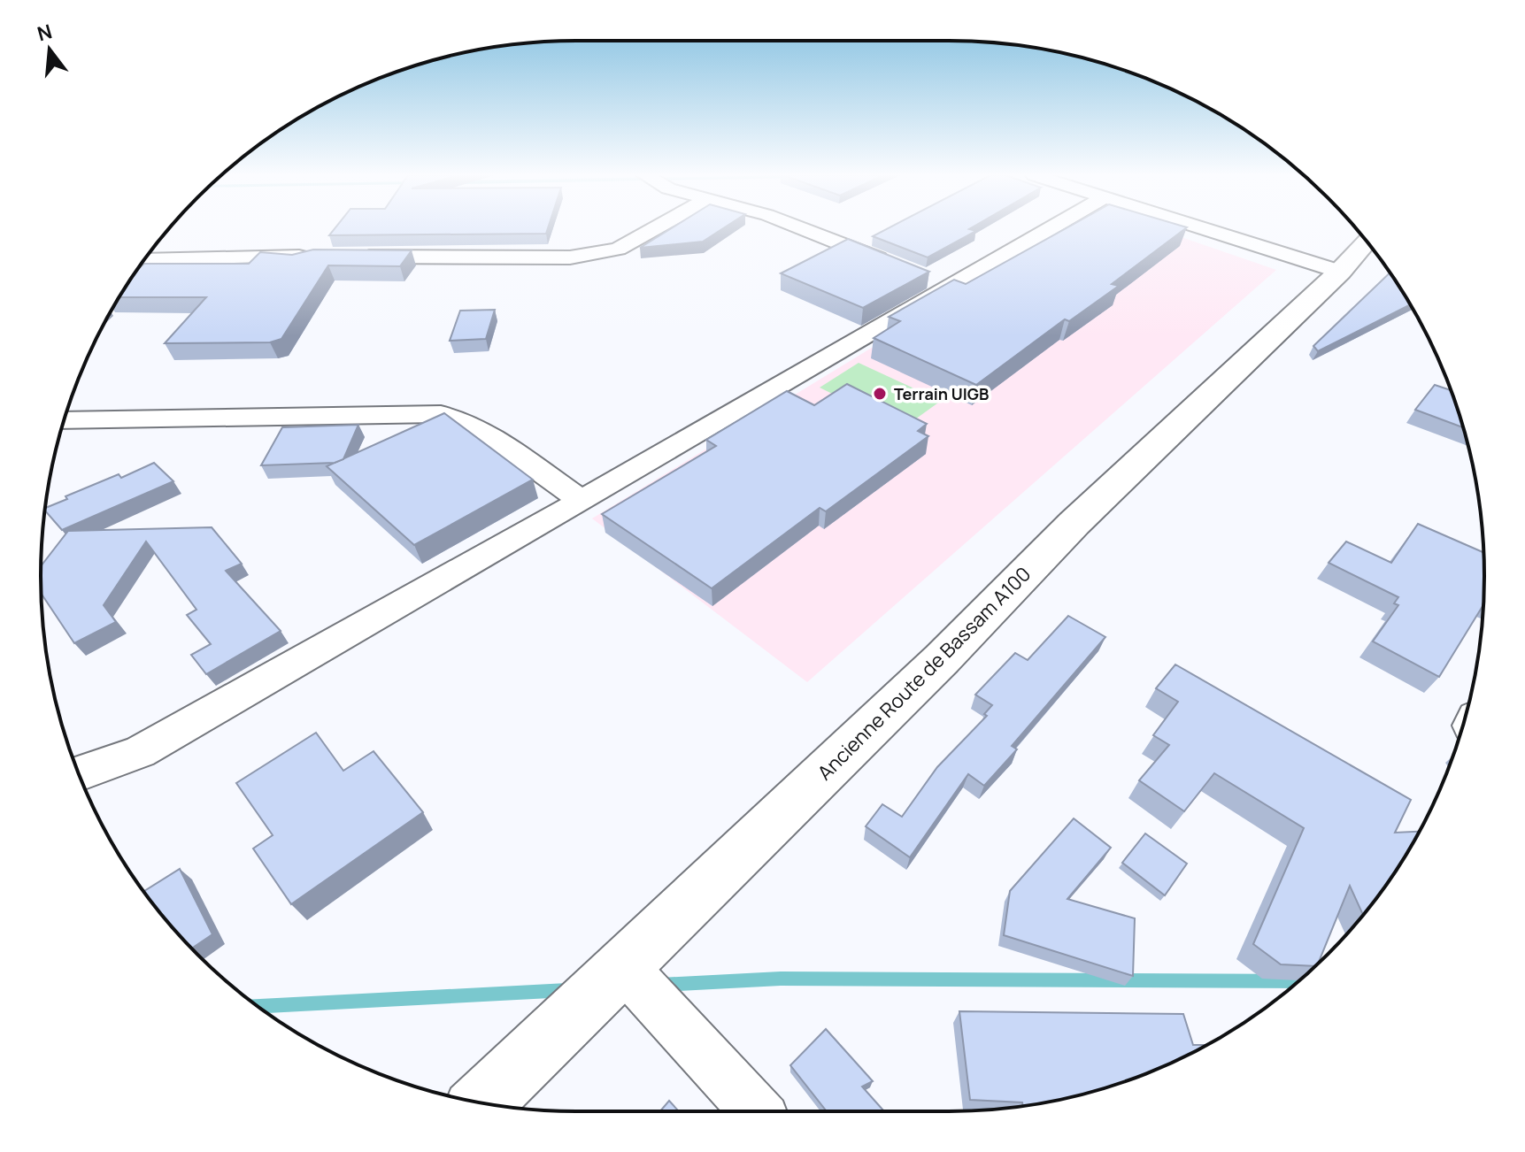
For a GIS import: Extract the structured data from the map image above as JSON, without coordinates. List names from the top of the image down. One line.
{"streets":{"main road":["Ancienne Route de Bassam A100"]},"places":["Terrain UIGB"],"north":"top"}
